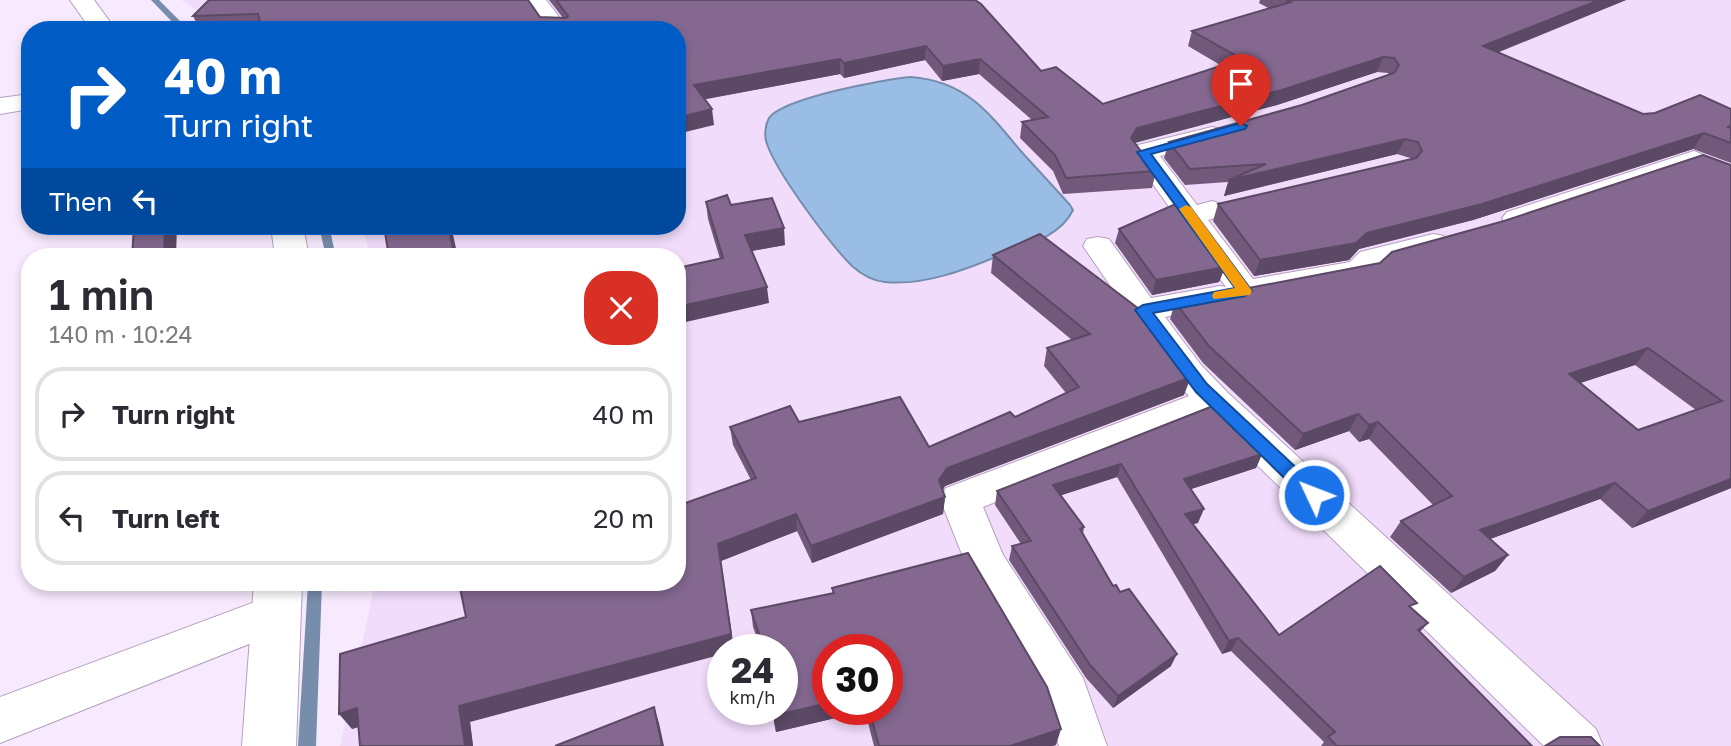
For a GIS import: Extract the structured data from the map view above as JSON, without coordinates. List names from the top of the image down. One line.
{"page":{"turn":["40 m","Turn right"],"then":"Then","heading":["1 min","140 m · 10:24"],"list":[{"name":"Turn right","value":"40 m"},{"name":"Turn left","value":"20 m"}],"speed":"24 km/h","limit":"30"}}
